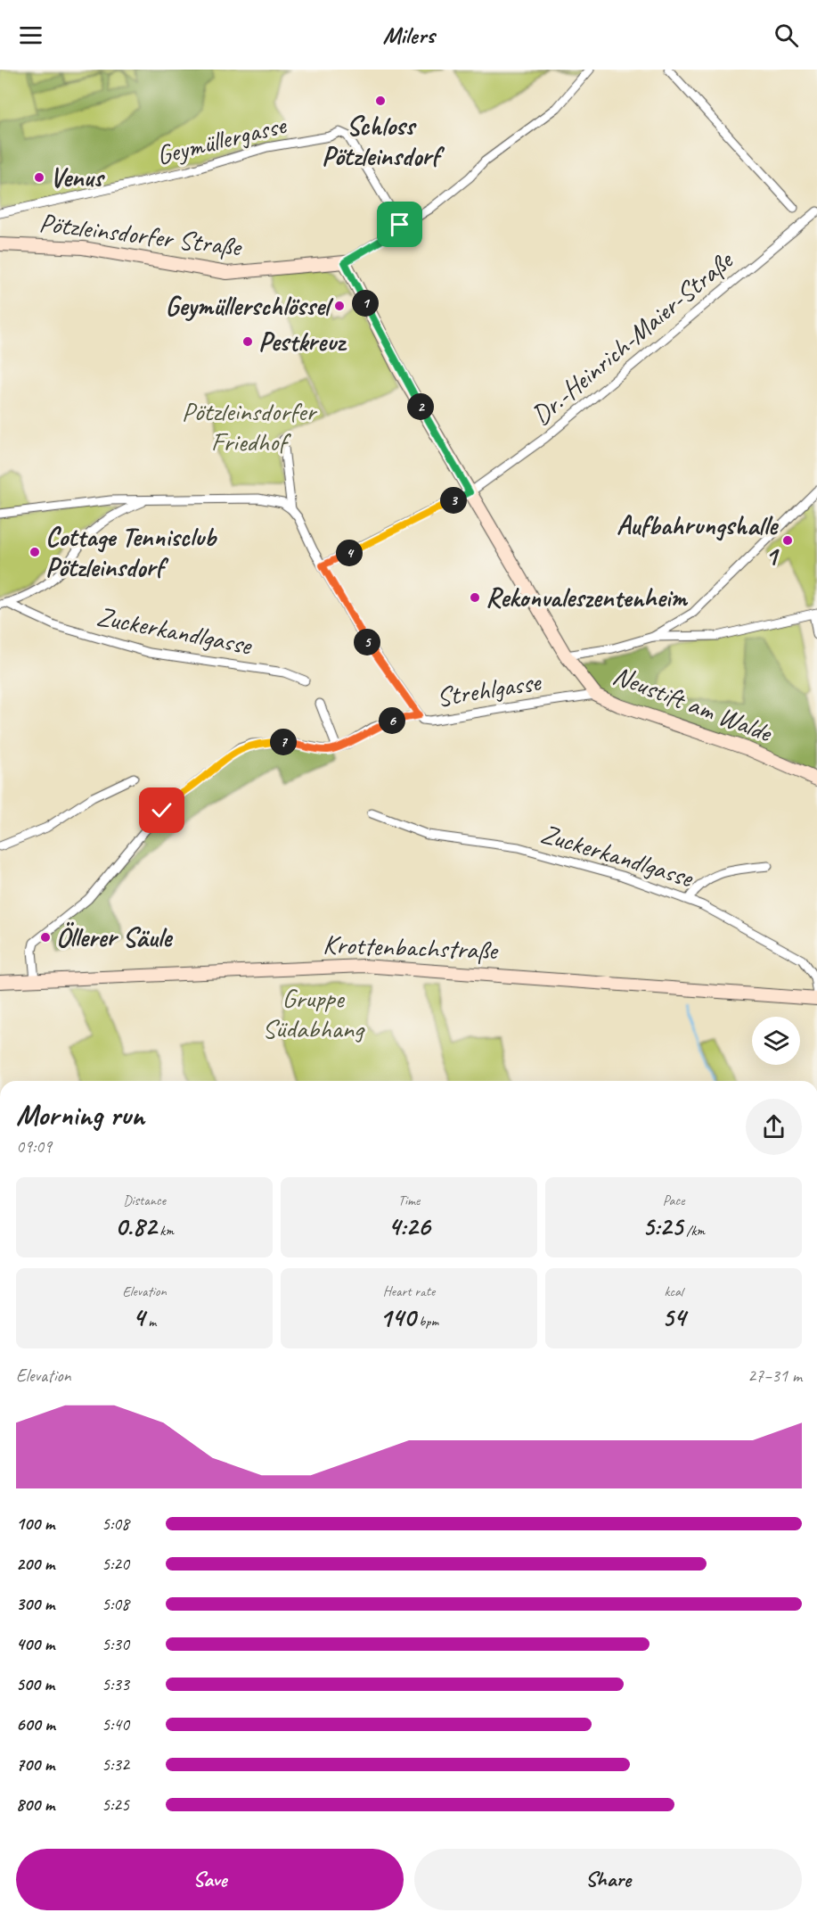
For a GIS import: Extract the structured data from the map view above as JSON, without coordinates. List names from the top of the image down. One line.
{"streets":{"street":["Geymüllergasse","Pötzleinsdorfer Straße","Dr.-Heinrich-Maier-Straße","Zuckerkandlgasse","Strehlgasse","Neustift am Walde","Krottenbachstraße"]},"crossings":[["Geymüllergasse","Pötzleinsdorfer Straße"],["Pötzleinsdorfer Straße","Neustift am Walde"],["Dr.-Heinrich-Maier-Straße","Neustift am Walde"],["Strehlgasse","Neustift am Walde"]],"parks":["Pötzleinsdorfer Friedhof","Gruppe Südabhang"],"places":["Schloss Pötzleinsdorf","Venus","Geymüllerschlössel","Pestkreuz","Aufbahrungshalle 1","Cottage Tennisclub Pötzleinsdorf","Rekonvaleszentenheim","Öllerer Säule"],"page":{"header":"Milers","pins":["1","2","3","4","5","6","7"],"heading":["Morning run","09:09"],"stats":[["Distance","0.82 km"],["Time","4:26"],["Pace","5:25 /km"],["Elevation","4 m"],["Heart rate","140 bpm"],["kcal","54"]],"chart":["Elevation","27–31 m"],"list":[{"name":"100 m","note":"5:08"},{"name":"200 m","note":"5:20"},{"name":"300 m","note":"5:08"},{"name":"400 m","note":"5:30"},{"name":"500 m","note":"5:33"},{"name":"600 m","note":"5:40"},{"name":"700 m","note":"5:32"},{"name":"800 m","note":"5:25"}],"buttons":["Save","Share"]}}
